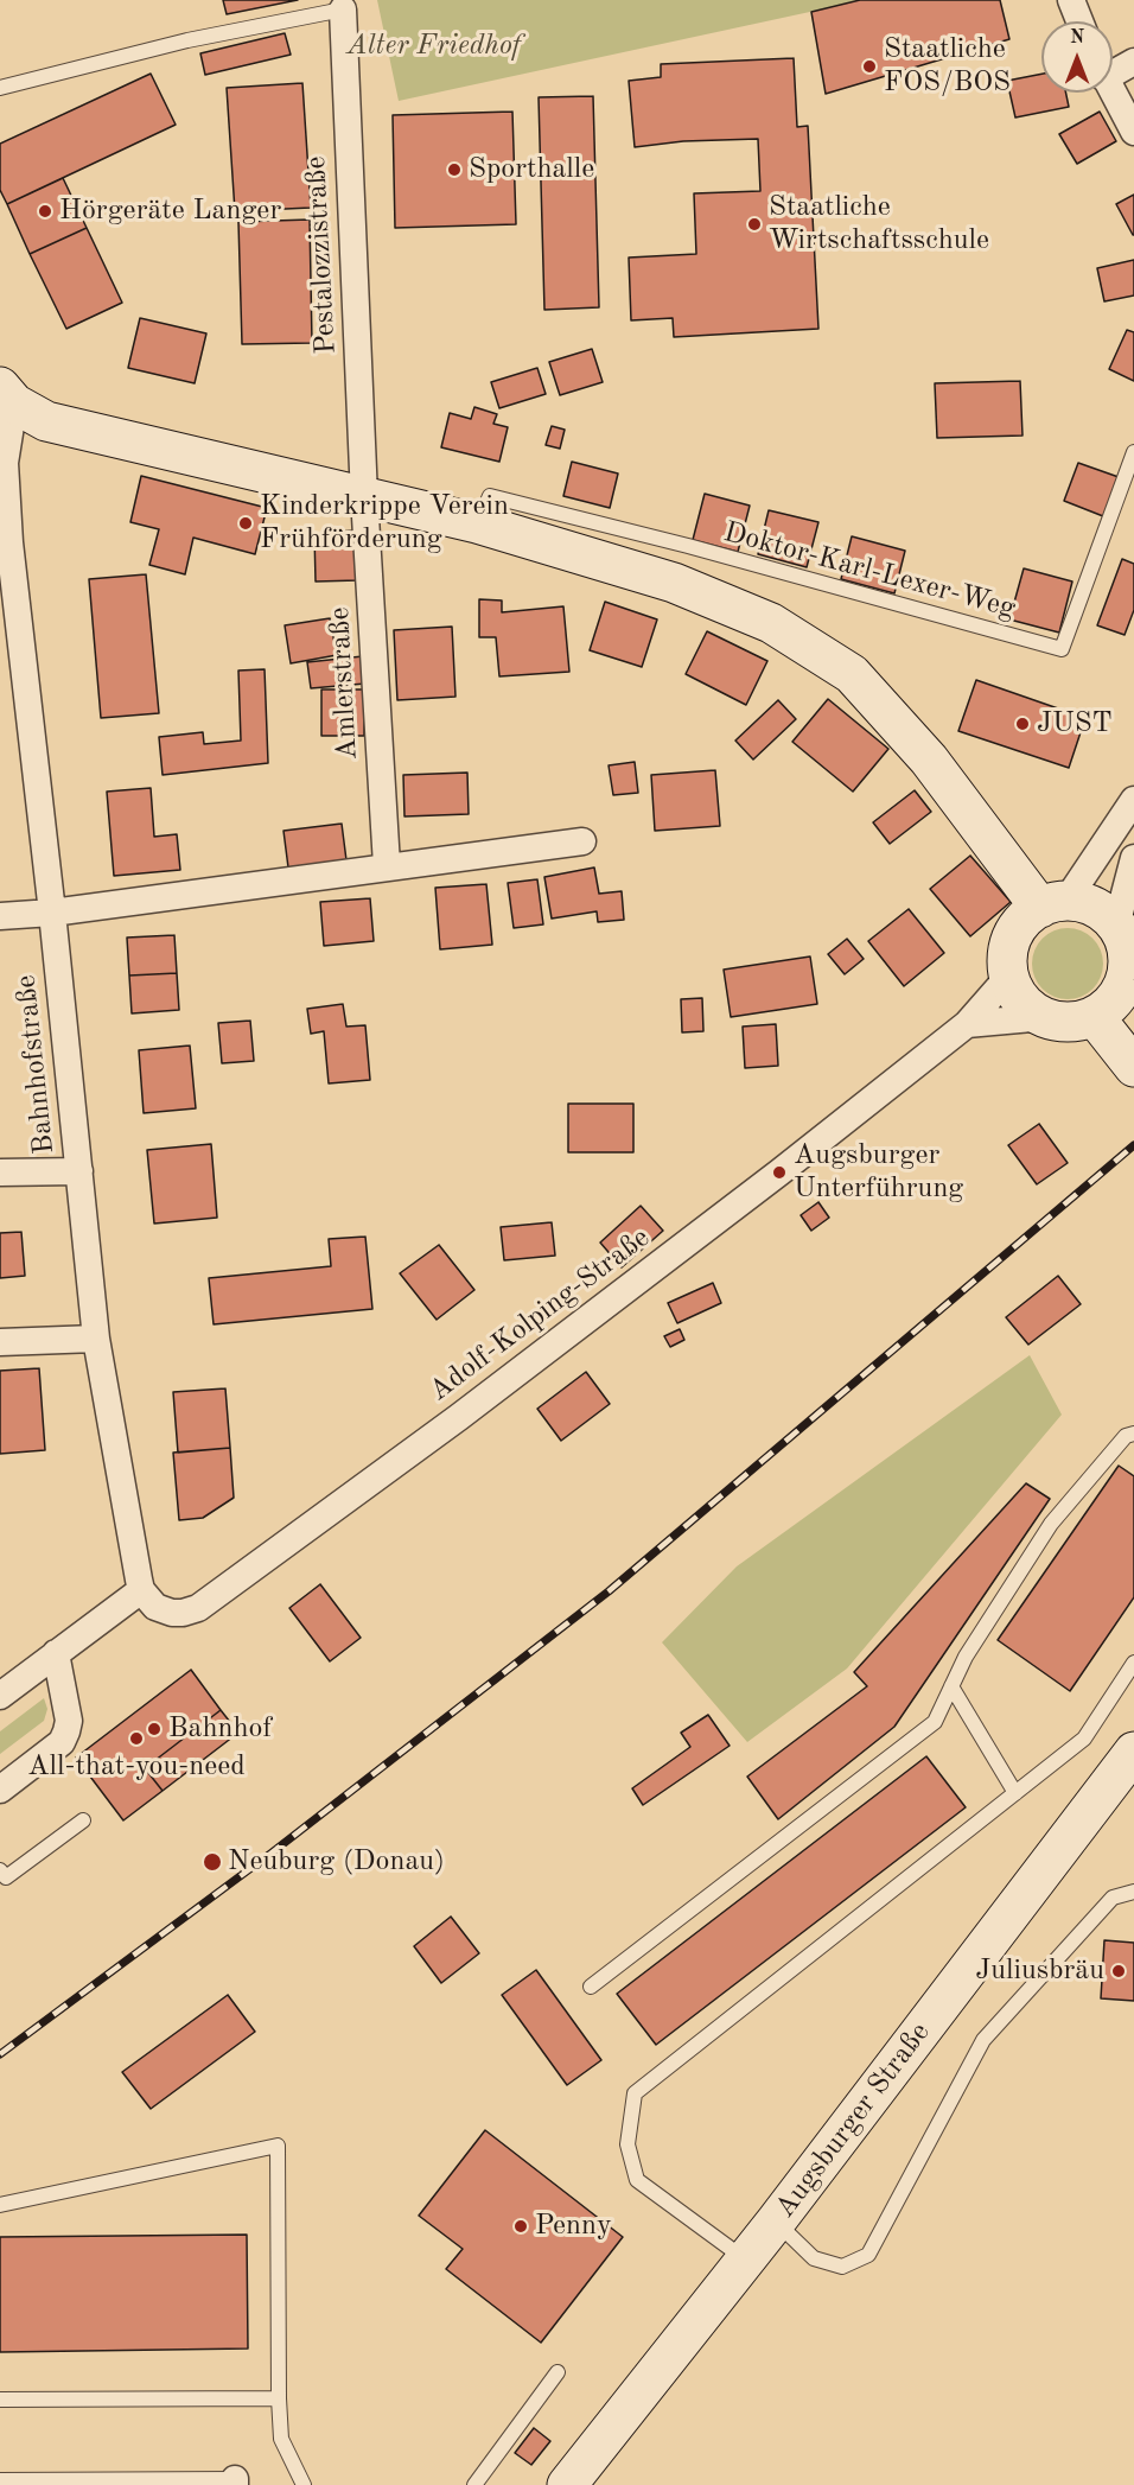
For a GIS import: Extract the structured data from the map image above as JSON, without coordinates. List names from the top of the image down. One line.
{"streets":{"main road":["Augsburger Straße"],"street":["Pestalozzistraße","Amlerstraße","Bahnhofstraße","Adolf-Kolping-Straße"],"lane":["Doktor-Karl-Lexer-Weg"]},"crossings":[["Pestalozzistraße","Amlerstraße"],["Bahnhofstraße","Adolf-Kolping-Straße"]],"parks":["Alter Friedhof"],"places":["Staatliche FOS/BOS","Sporthalle","Hörgeräte Langer","Staatliche Wirtschaftsschule","Kinderkrippe Verein Frühförderung","JUST","Augsburger Unterführung","Bahnhof","All-that-you-need","Neuburg (Donau)","Juliusbräu","Penny"],"north":"top"}
